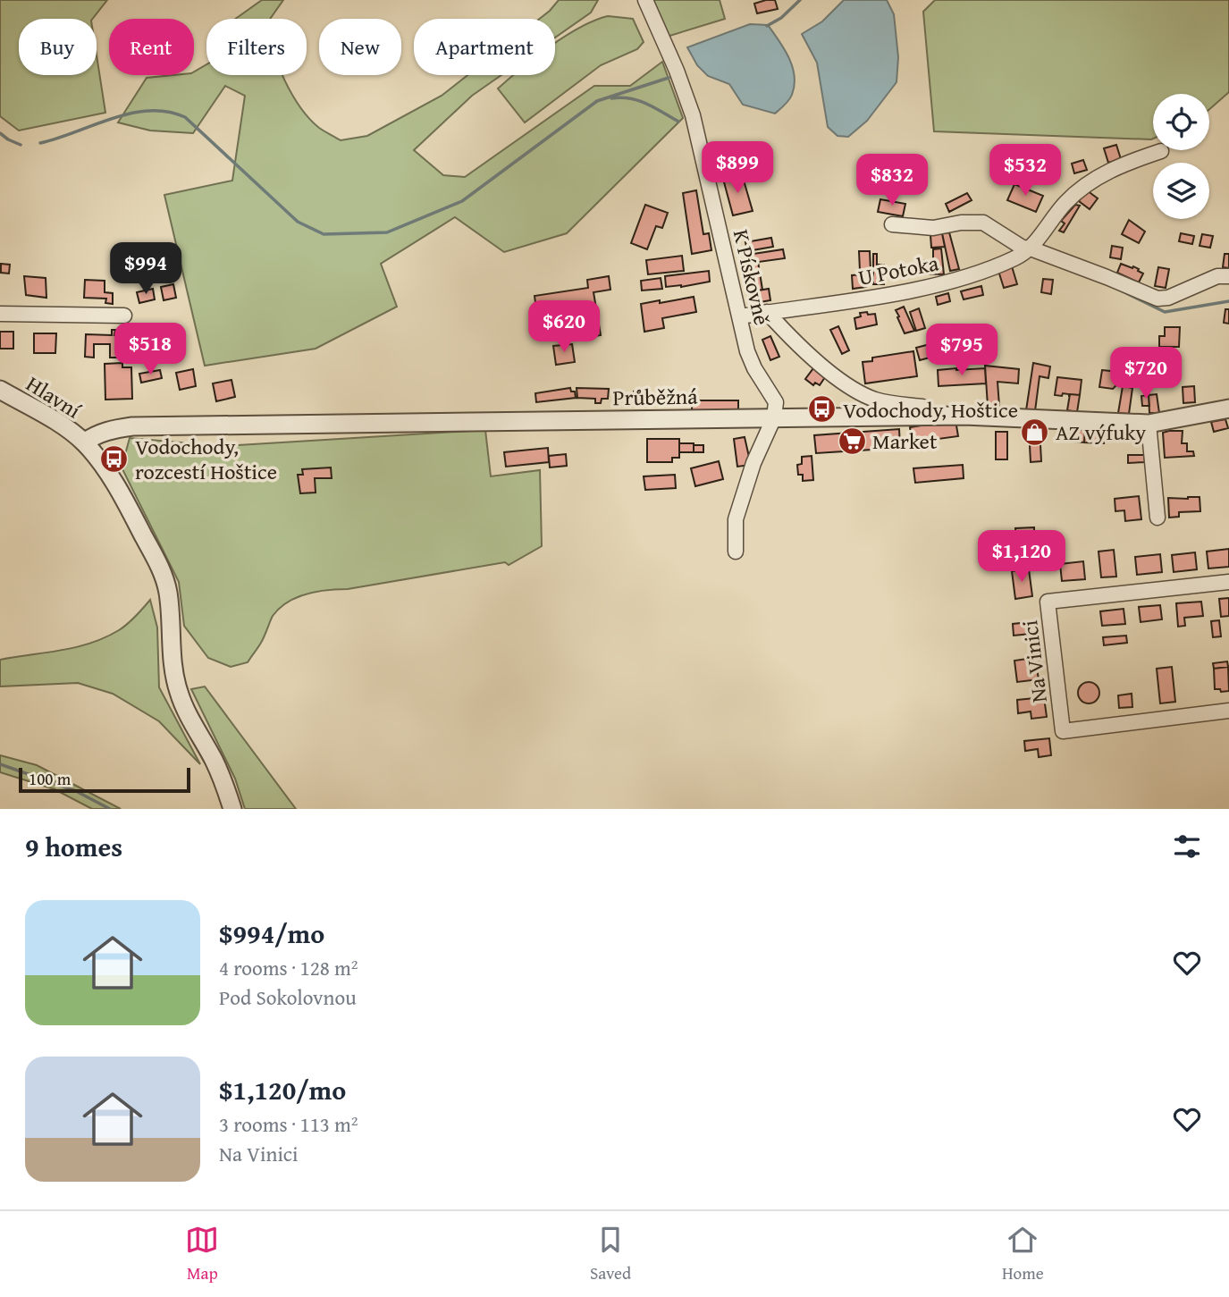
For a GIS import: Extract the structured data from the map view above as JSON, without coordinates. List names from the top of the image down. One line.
{"streets":{"street":["U Potoka","K Pískovně","Hlavní","Průběžná","Na Vinici"]},"crossings":[["U Potoka","K Pískovně"],["K Pískovně","Průběžná"],["Hlavní","Průběžná"]],"places":{"bus stop":["Vodochody, Hoštice","Vodochody, rozcestí Hoštice"],"shop":["AZ výfuky"],"supermarket":["Market"]},"scale_bar":"100 m","page":{"chip":["Buy","Rent","Filters","New","Apartment"],"price":["$899","$532","$832","$994","$620","$518","$795","$720","$1,120"],"scale":"100 m","heading":"9 homes","list":[{"name":"$994/mo","note":"4 rooms · 128 m² · Pod Sokolovnou"},{"name":"$1,120/mo","note":"3 rooms · 113 m² · Na Vinici"}],"tabs":["Map","Saved","Home"]}}
